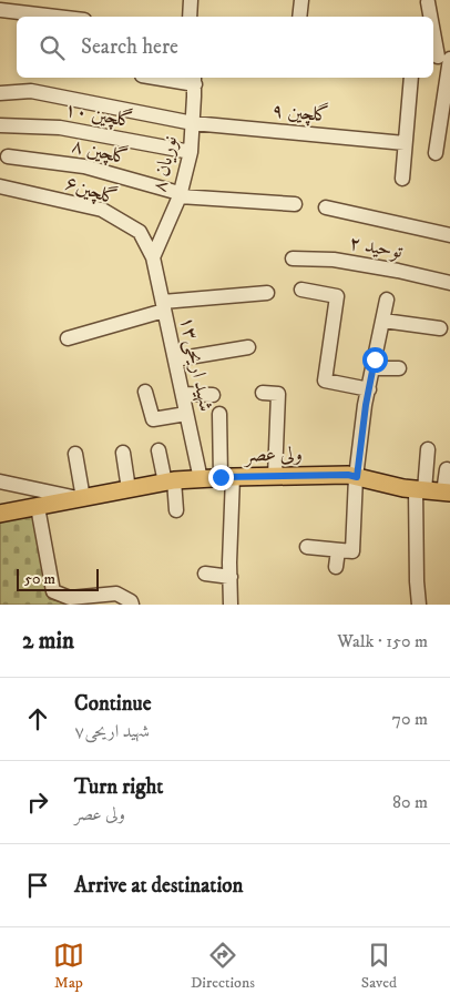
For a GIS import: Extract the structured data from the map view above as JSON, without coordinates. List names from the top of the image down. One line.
{"streets":{"main road":["ولی عصر"],"street":["گلچین ۹","گلچین ۱۰","گلچین ۸","نوریان ۸","گلچین۶","توحید ۲","شهید اریحی۱۳"]},"crossings":[["گلچین ۹","نوریان ۸"],["گلچین ۱۰","نوریان ۸"],["گلچین ۸","نوریان ۸"],["نوریان ۸","گلچین۶"],["نوریان ۸","شهید اریحی۱۳"],["گلچین۶","شهید اریحی۱۳"],["شهید اریحی۱۳","ولی عصر"]],"scale_bar":"50 m","page":{"search":"Search here","scale":"50 m","heading":["2 min","Walk · 150 m"],"list":[["Continue","شهید اریحی۷","70 m"],["Turn right","ولی عصر","80 m"],"Arrive at destination"],"nav":["Map","Directions","Saved"]}}
